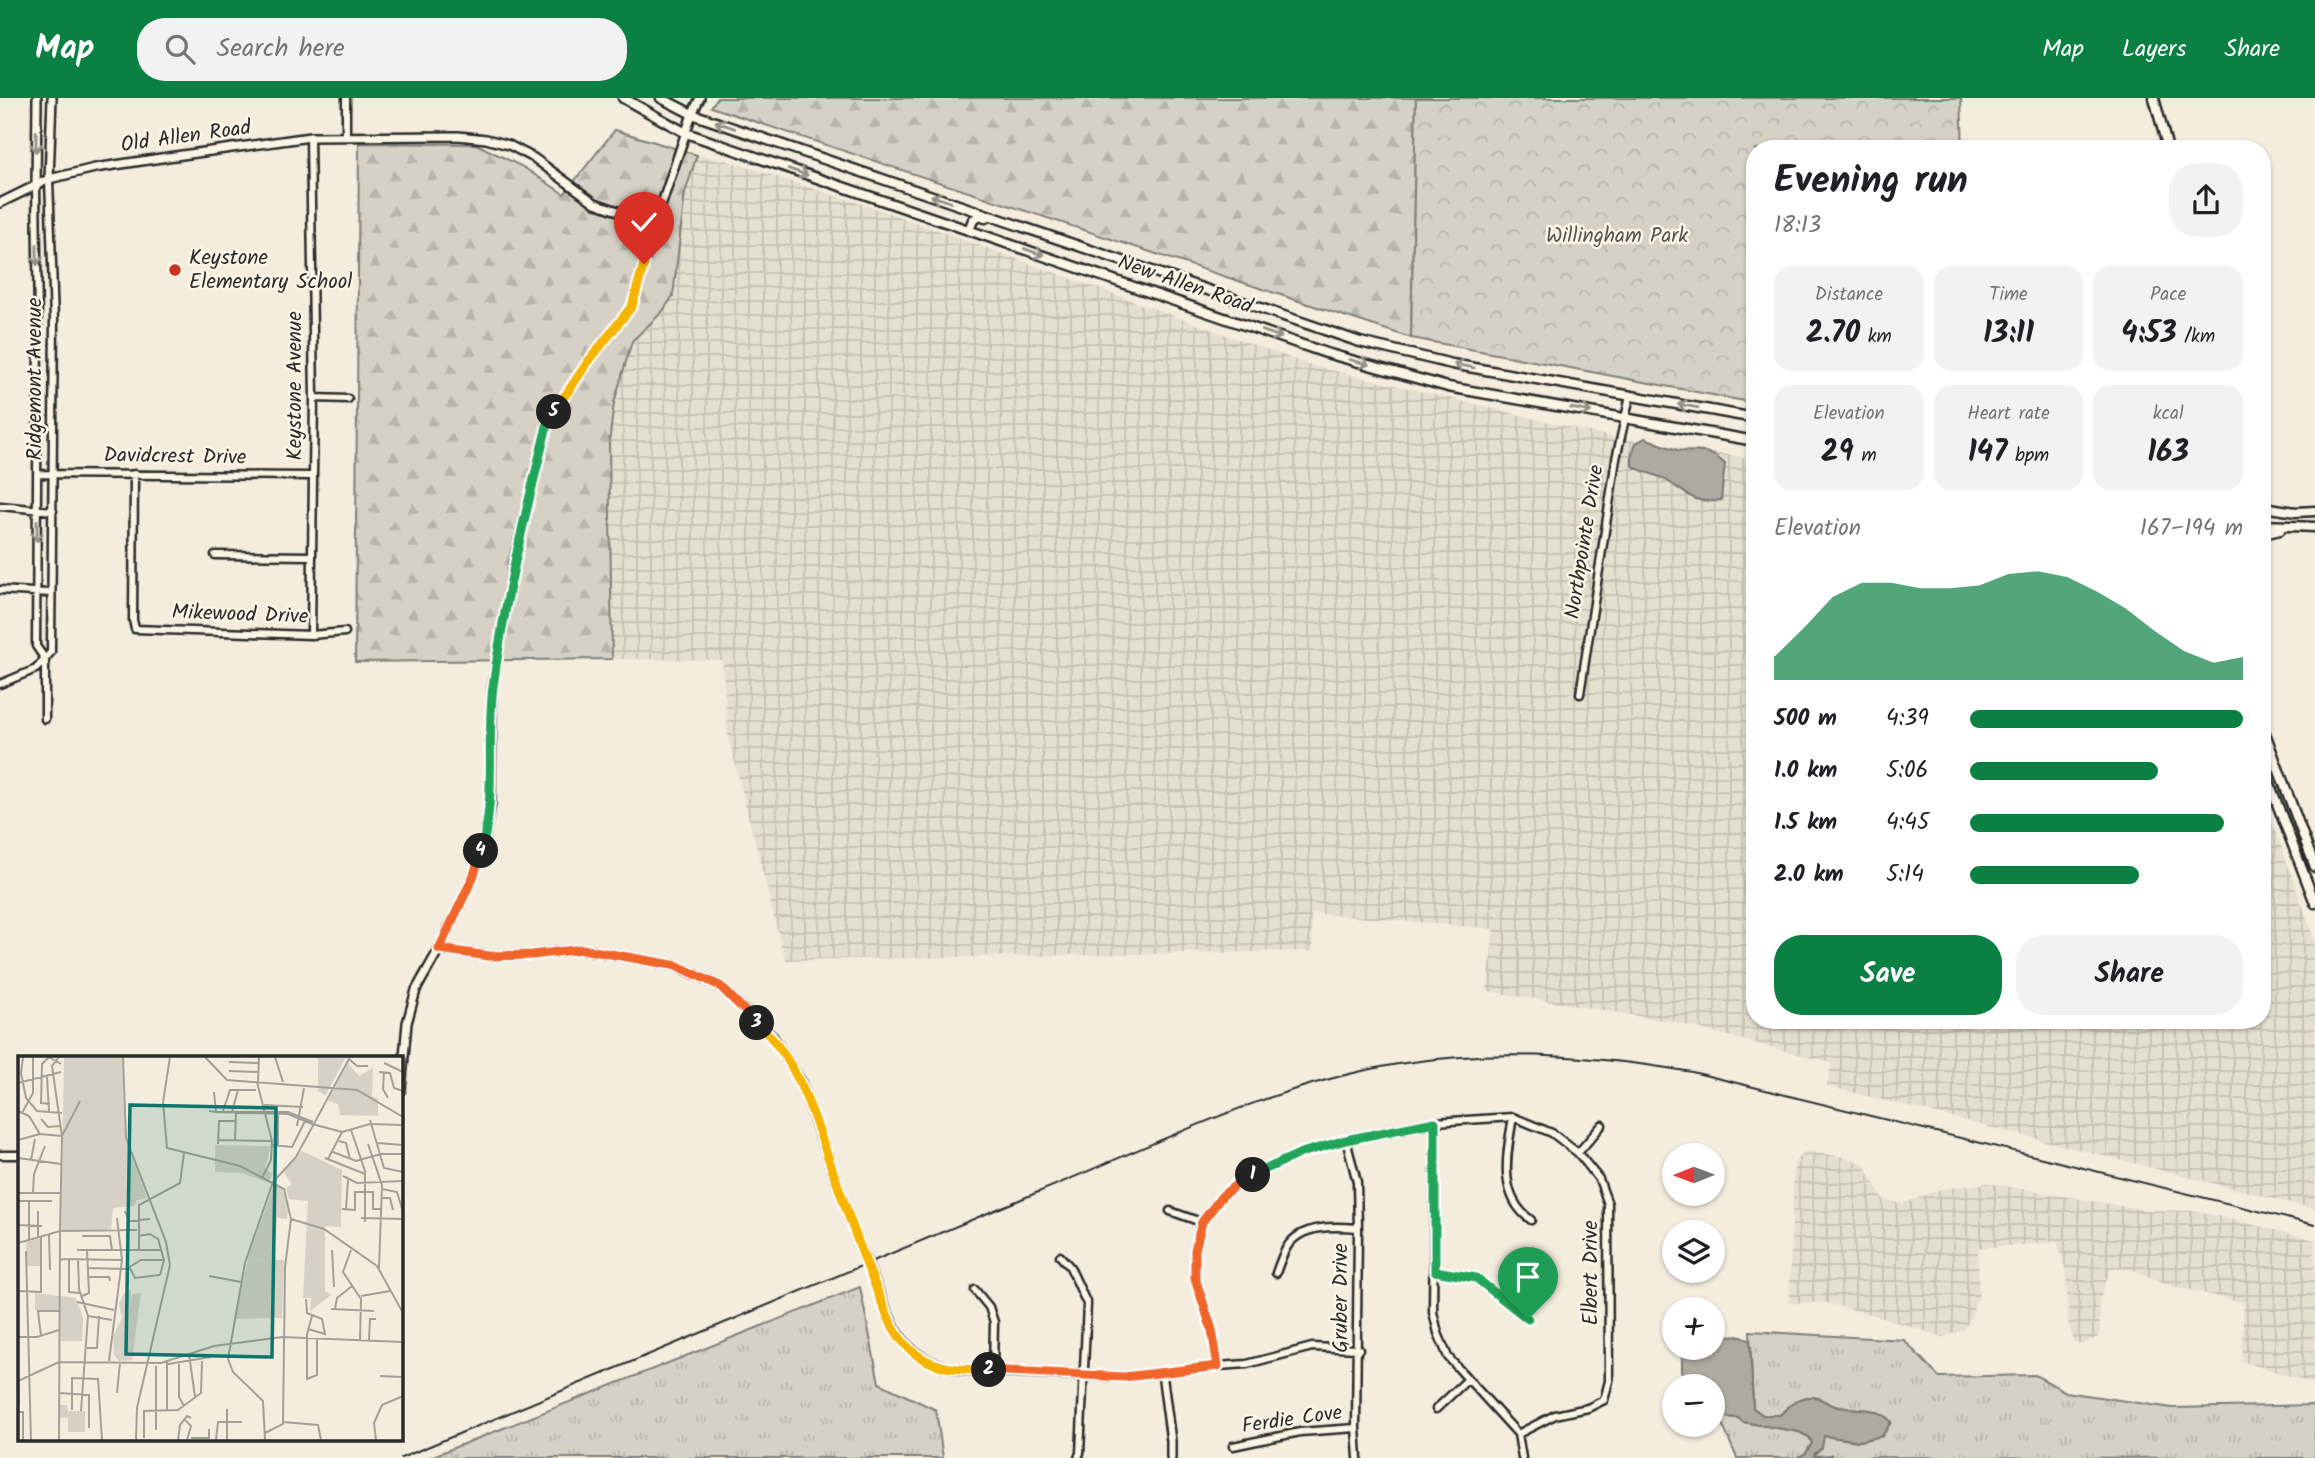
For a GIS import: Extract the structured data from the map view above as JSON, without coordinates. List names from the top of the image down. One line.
{"streets":{"main road":["New Allen Road"],"street":["Old Allen Road","Ridgemont Avenue","Keystone Avenue","Davidcrest Drive","Northpointe Drive","Mikewood Drive","Elbert Drive","Gruber Drive","Ferdie Cove"]},"crossings":[["Old Allen Road","Ridgemont Avenue"],["Old Allen Road","Keystone Avenue"],["New Allen Road","Northpointe Drive"],["Ridgemont Avenue","Davidcrest Drive"],["Keystone Avenue","Davidcrest Drive"],["Keystone Avenue","Mikewood Drive"],["Davidcrest Drive","Mikewood Drive"],["Gruber Drive","Ferdie Cove"]],"parks":["Willingham Park"],"places":["Keystone Elementary School"],"north":"left","page":{"header":"Map","search":"Search here","nav":["Map","Layers","Share"],"heading":["Evening run","18:13"],"stats":[["Distance","2.70 km"],["Time","13:11"],["Pace","4:53 /km"],["Elevation","29 m"],["Heart rate","147 bpm"],["kcal","163"]],"pins":["5","4","3","1","2"],"chart":["Elevation","167–194 m"],"list":[{"name":"500 m","note":"4:39"},{"name":"1.0 km","note":"5:06"},{"name":"1.5 km","note":"4:45"},{"name":"2.0 km","note":"5:14"}],"buttons":["Save","Share"],"map_buttons":["+","−"]}}
